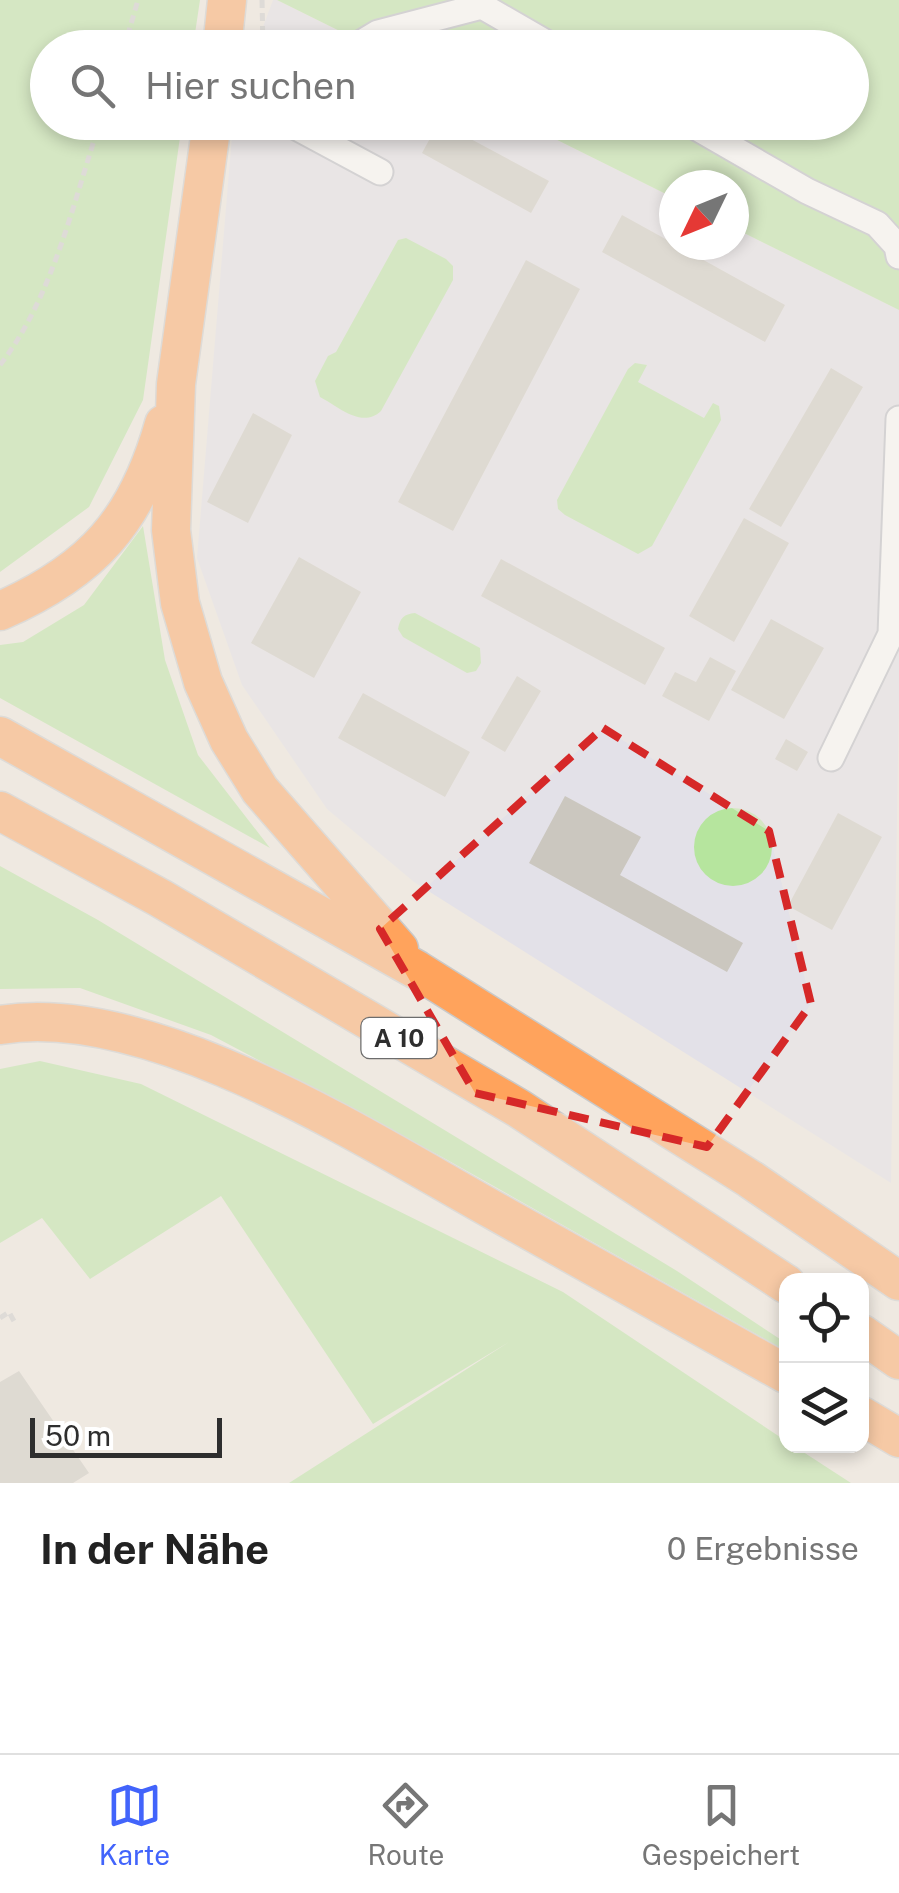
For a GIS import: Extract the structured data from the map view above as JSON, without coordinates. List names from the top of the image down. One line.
{"streets":{"highway":["A 10"]},"scale_bar":"50 m","north":"bottom left","page":{"search":"Hier suchen","scale":"50 m","heading":["In der Nähe","0 Ergebnisse"],"nav":["Karte","Route","Gespeichert"]}}
